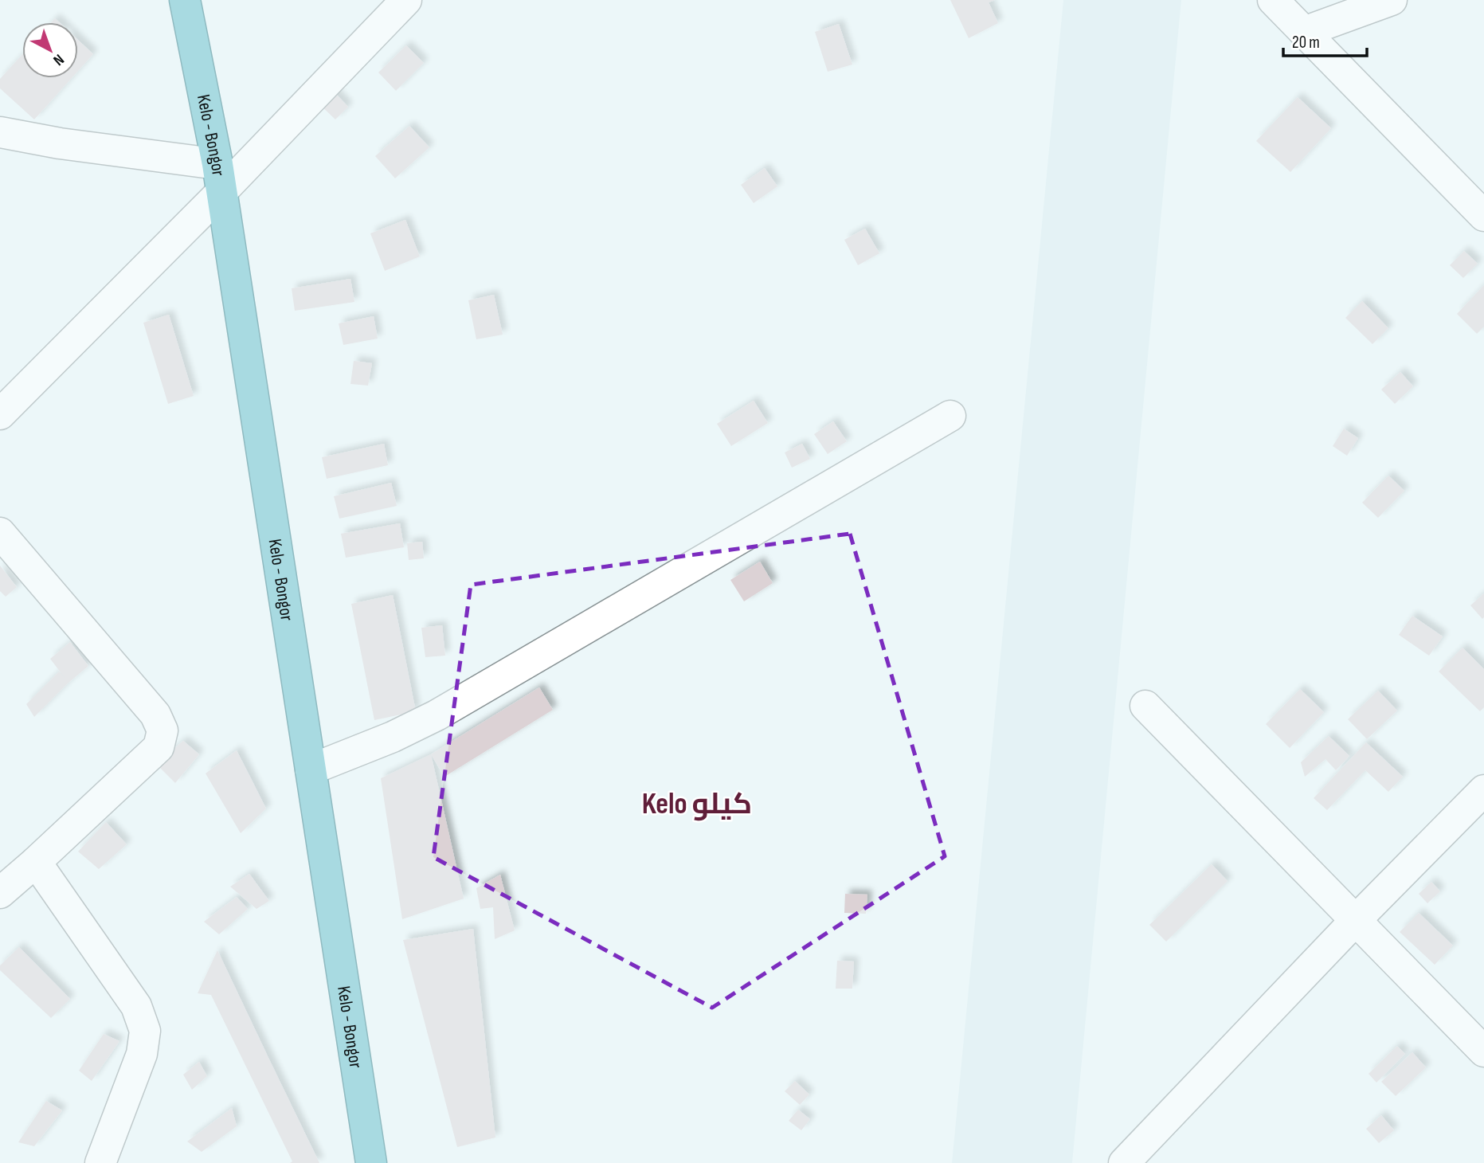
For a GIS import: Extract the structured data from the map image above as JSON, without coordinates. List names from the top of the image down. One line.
{"streets":{"highway":["Kelo - Bongor"]},"districts":["Kelo كيلو"],"scale_bar":"20 m","north":"bottom right"}
